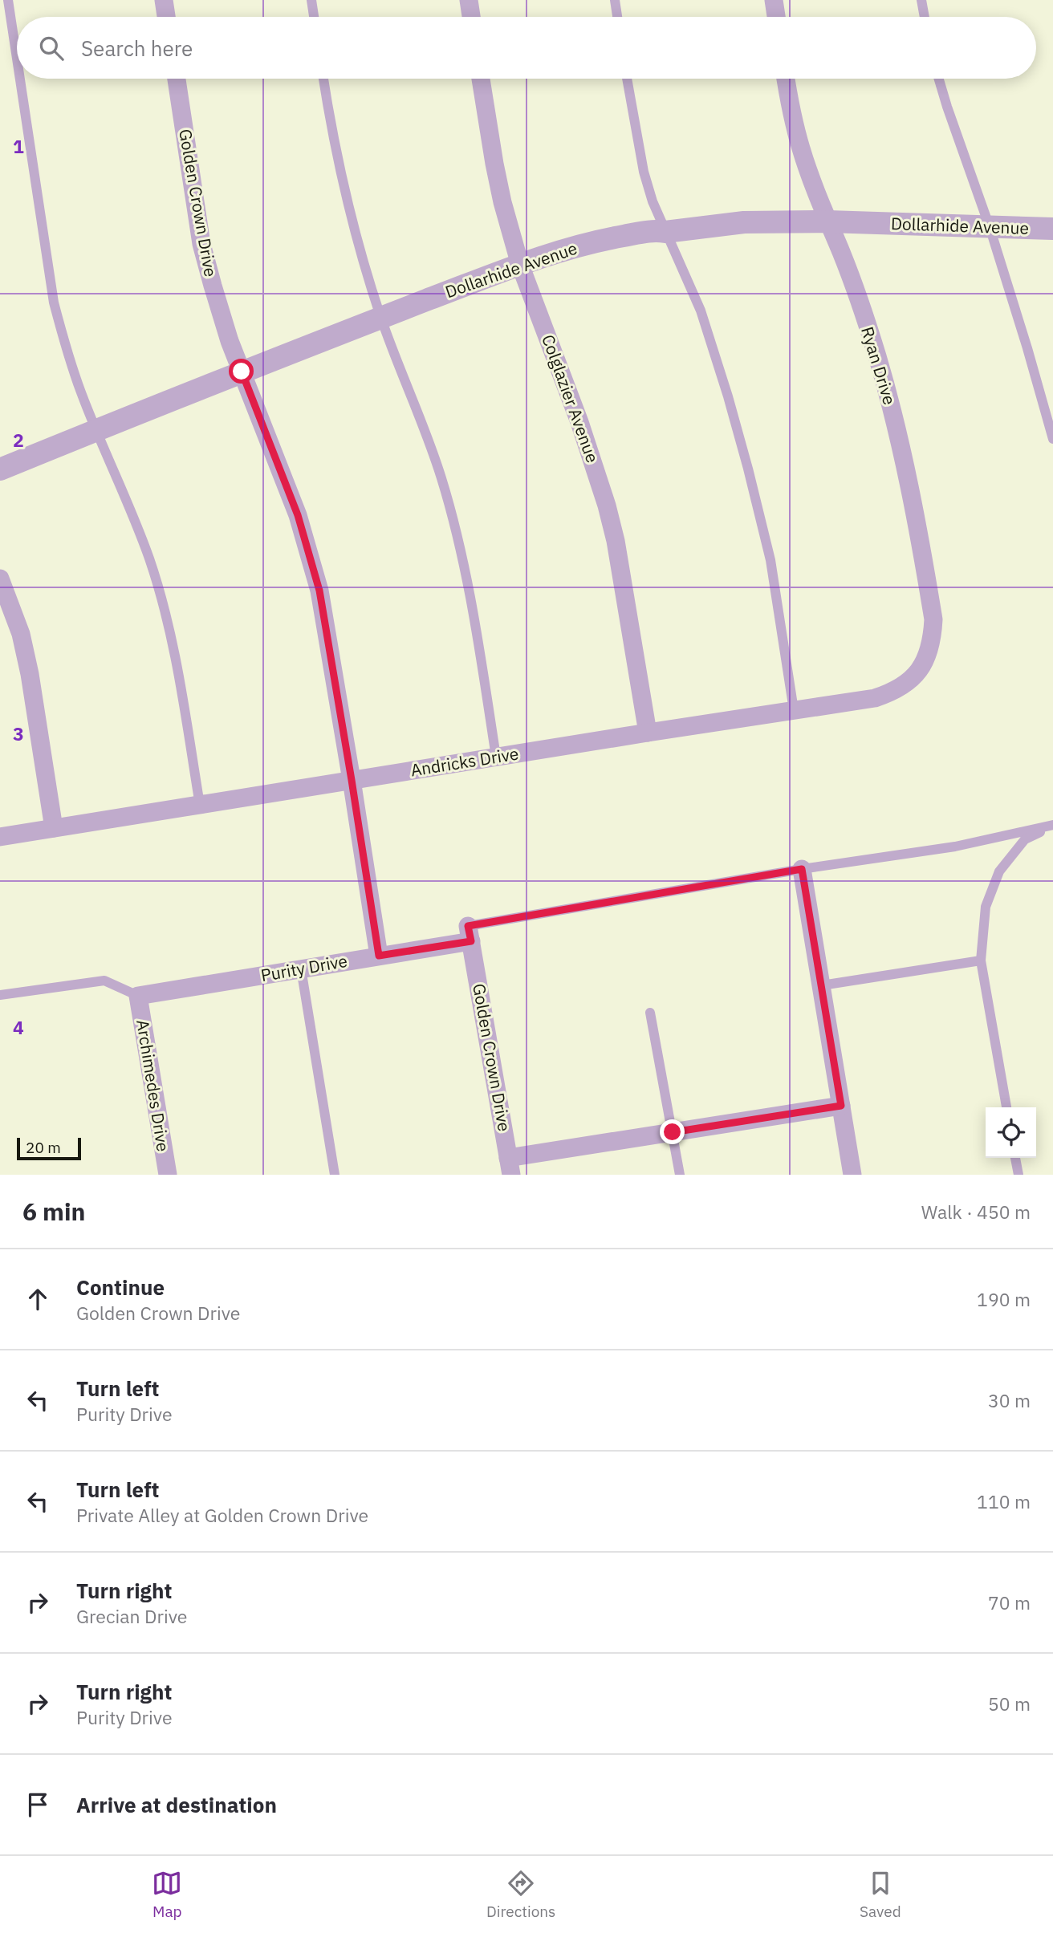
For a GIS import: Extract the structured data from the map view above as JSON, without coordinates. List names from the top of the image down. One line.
{"streets":{"street":["Golden Crown Drive","Dollarhide Avenue","Ryan Drive","Colglazier Avenue","Andricks Drive","Purity Drive","Archimedes Drive"]},"crossings":[["Golden Crown Drive","Dollarhide Avenue"],["Golden Crown Drive","Andricks Drive"],["Golden Crown Drive","Purity Drive"],["Dollarhide Avenue","Ryan Drive"],["Dollarhide Avenue","Colglazier Avenue"],["Ryan Drive","Andricks Drive"],["Colglazier Avenue","Andricks Drive"],["Purity Drive","Archimedes Drive"]],"scale_bar":"20 m","page":{"search":"Search here","scale":"20 m","heading":["6 min","Walk · 450 m"],"list":[["Continue","Golden Crown Drive","190 m"],["Turn left","Purity Drive","30 m"],["Turn left","Private Alley at Golden Crown Drive","110 m"],["Turn right","Grecian Drive","70 m"],["Turn right","Purity Drive","50 m"],"Arrive at destination"],"nav":["Map","Directions","Saved"]},"grid":{"rows":["1","2","3","4"]}}
